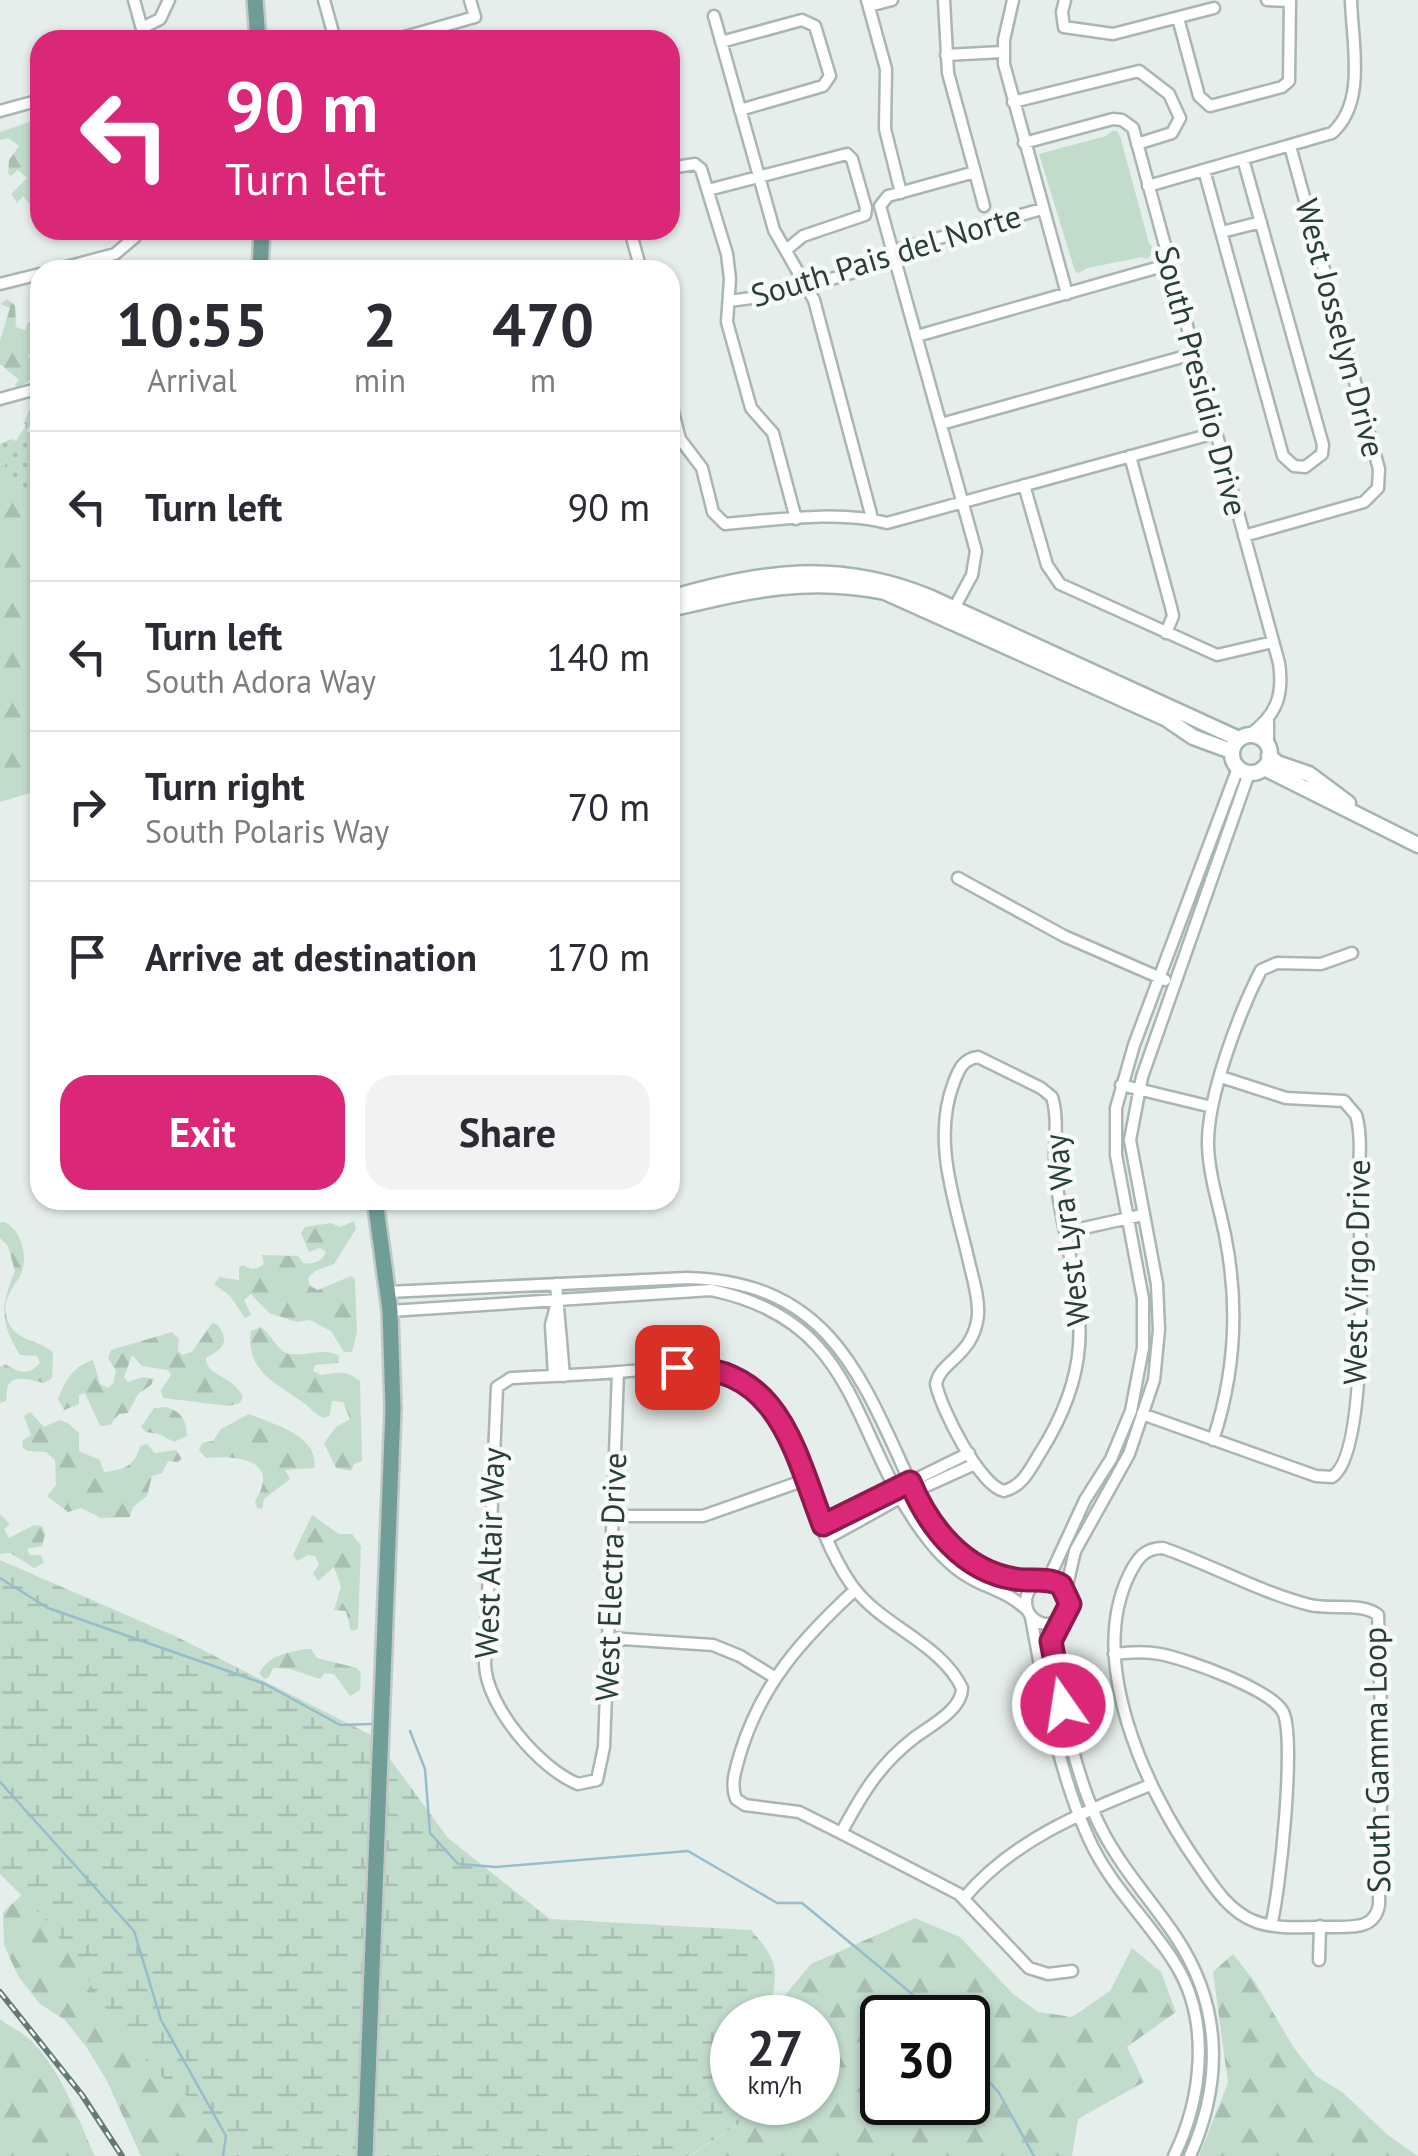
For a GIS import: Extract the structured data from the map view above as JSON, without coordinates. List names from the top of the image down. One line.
{"streets":{"street":["South Pais del Norte","West Josselyn Drive","South Presidio Drive","West Lyra Way","West Virgo Drive","West Altair Way","West Electra Drive","South Gamma Loop"]},"crossings":[["West Josselyn Drive","South Presidio Drive"],["West Altair Way","West Electra Drive"]],"page":{"turn":["90 m","Turn left"],"eta":["10:55","Arrival","2","min","470","m"],"list":[{"name":"Turn left","value":"90 m"},{"name":"Turn left","note":"South Adora Way","value":"140 m"},{"name":"Turn right","note":"South Polaris Way","value":"70 m"},{"name":"Arrive at destination","value":"170 m"}],"buttons":["Exit","Share"],"speed":"27 km/h","limit":"30"}}
